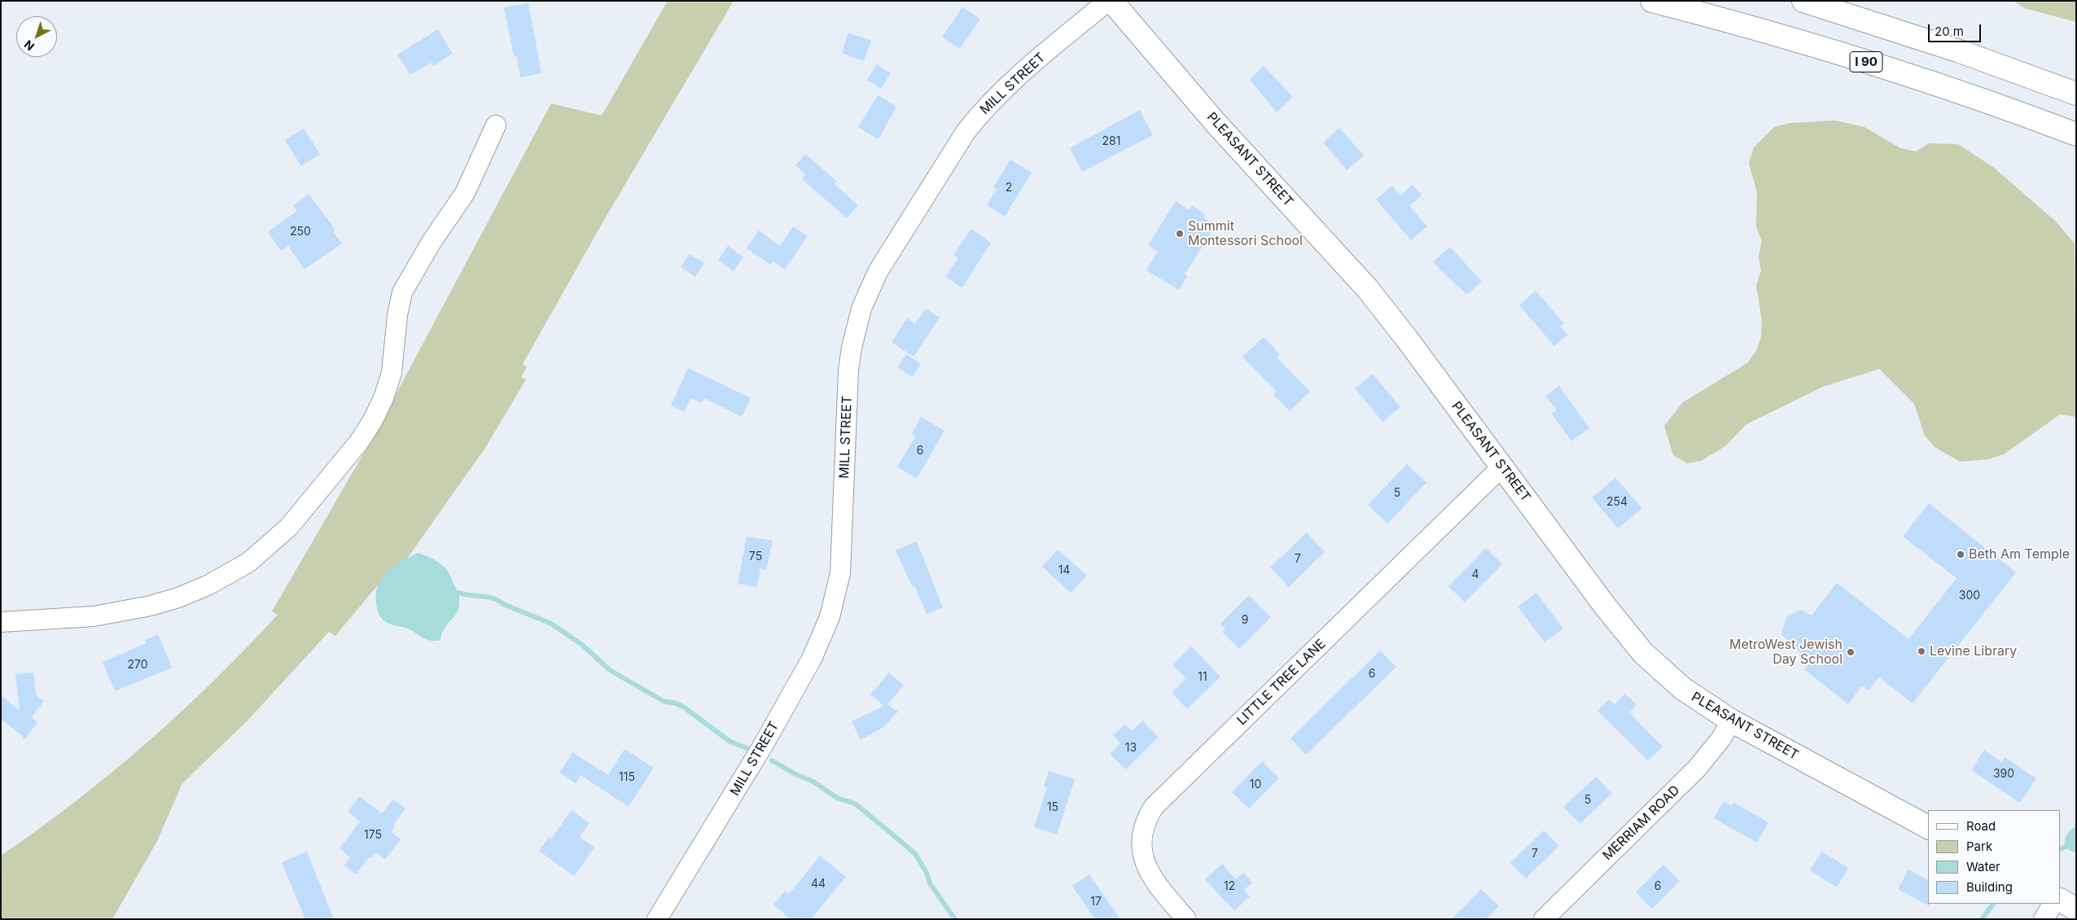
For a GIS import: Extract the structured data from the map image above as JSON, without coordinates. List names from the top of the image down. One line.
{"streets":{"main road":["I 90","PLEASANT STREET"],"street":["MILL STREET","LITTLE TREE LANE","MERRIAM ROAD"]},"crossings":[["MILL STREET","PLEASANT STREET"],["PLEASANT STREET","LITTLE TREE LANE"],["PLEASANT STREET","MERRIAM ROAD"]],"places":["Summit Montessori School","Beth Am Temple","Levine Library","MetroWest Jewish Day School"],"house_numbers":["281","2","250","6","5","254","75","7","14","4","300","9","270","6","11","13","390","115","10","5","15","175","7","44","12","6","17"],"legend":["Road","Park","Water","Building"],"scale_bar":"20 m","north":"bottom left"}
